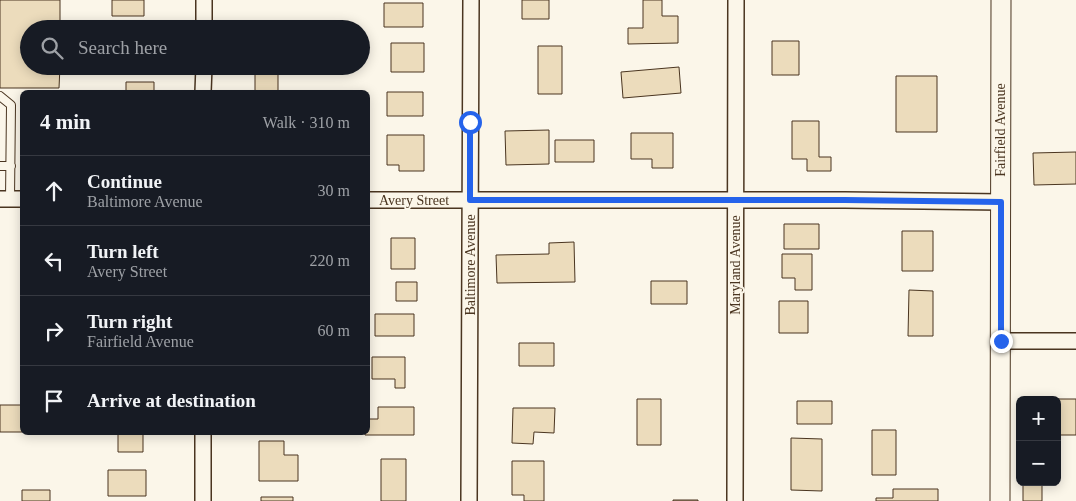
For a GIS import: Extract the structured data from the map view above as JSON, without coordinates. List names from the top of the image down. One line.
{"streets":{"street":["Fairfield Avenue","Avery Street","Baltimore Avenue","Maryland Avenue"]},"crossings":[["Fairfield Avenue","Avery Street"],["Avery Street","Baltimore Avenue"],["Avery Street","Maryland Avenue"]],"page":{"search":"Search here","heading":["4 min","Walk · 310 m"],"list":[["Continue","Baltimore Avenue","30 m"],["Turn left","Avery Street","220 m"],["Turn right","Fairfield Avenue","60 m"],"Arrive at destination"],"map_buttons":["+","−"]}}
